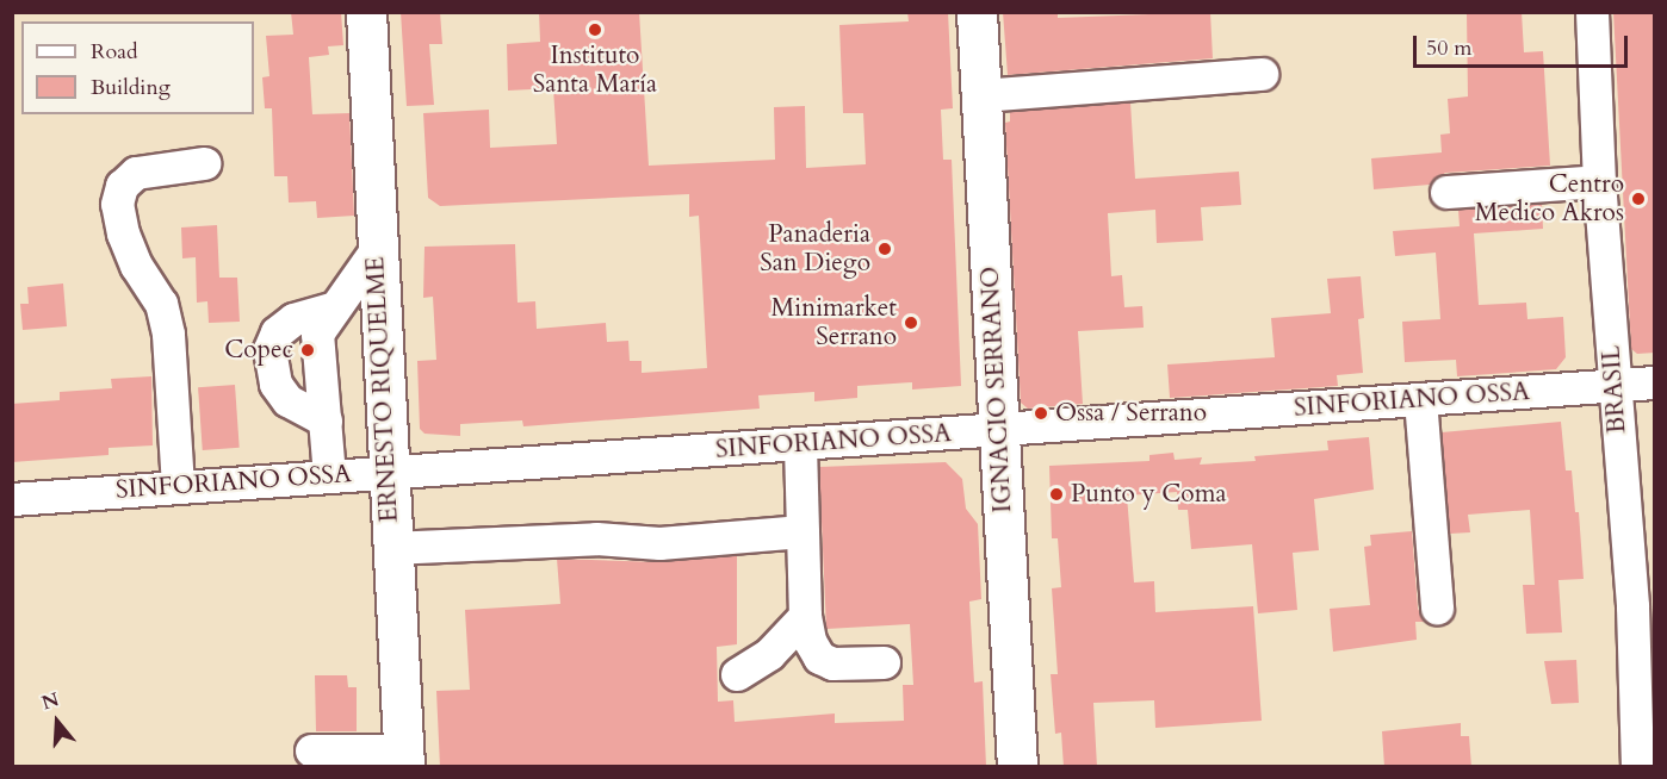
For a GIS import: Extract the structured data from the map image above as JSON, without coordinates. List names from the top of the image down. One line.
{"streets":{"main road":["ERNESTO RIQUELME","IGNACIO SERRANO"],"street":["BRASIL","SINFORIANO OSSA"]},"crossings":[["ERNESTO RIQUELME","SINFORIANO OSSA"],["IGNACIO SERRANO","SINFORIANO OSSA"],["BRASIL","SINFORIANO OSSA"]],"places":["Instituto Santa María","Centro Medico Akros","Panaderia San Diego","Minimarket Serrano","Copec","Ossa / Serrano","Punto y Coma"],"legend":["Road","Building"],"scale_bar":"50 m","north":"top"}
